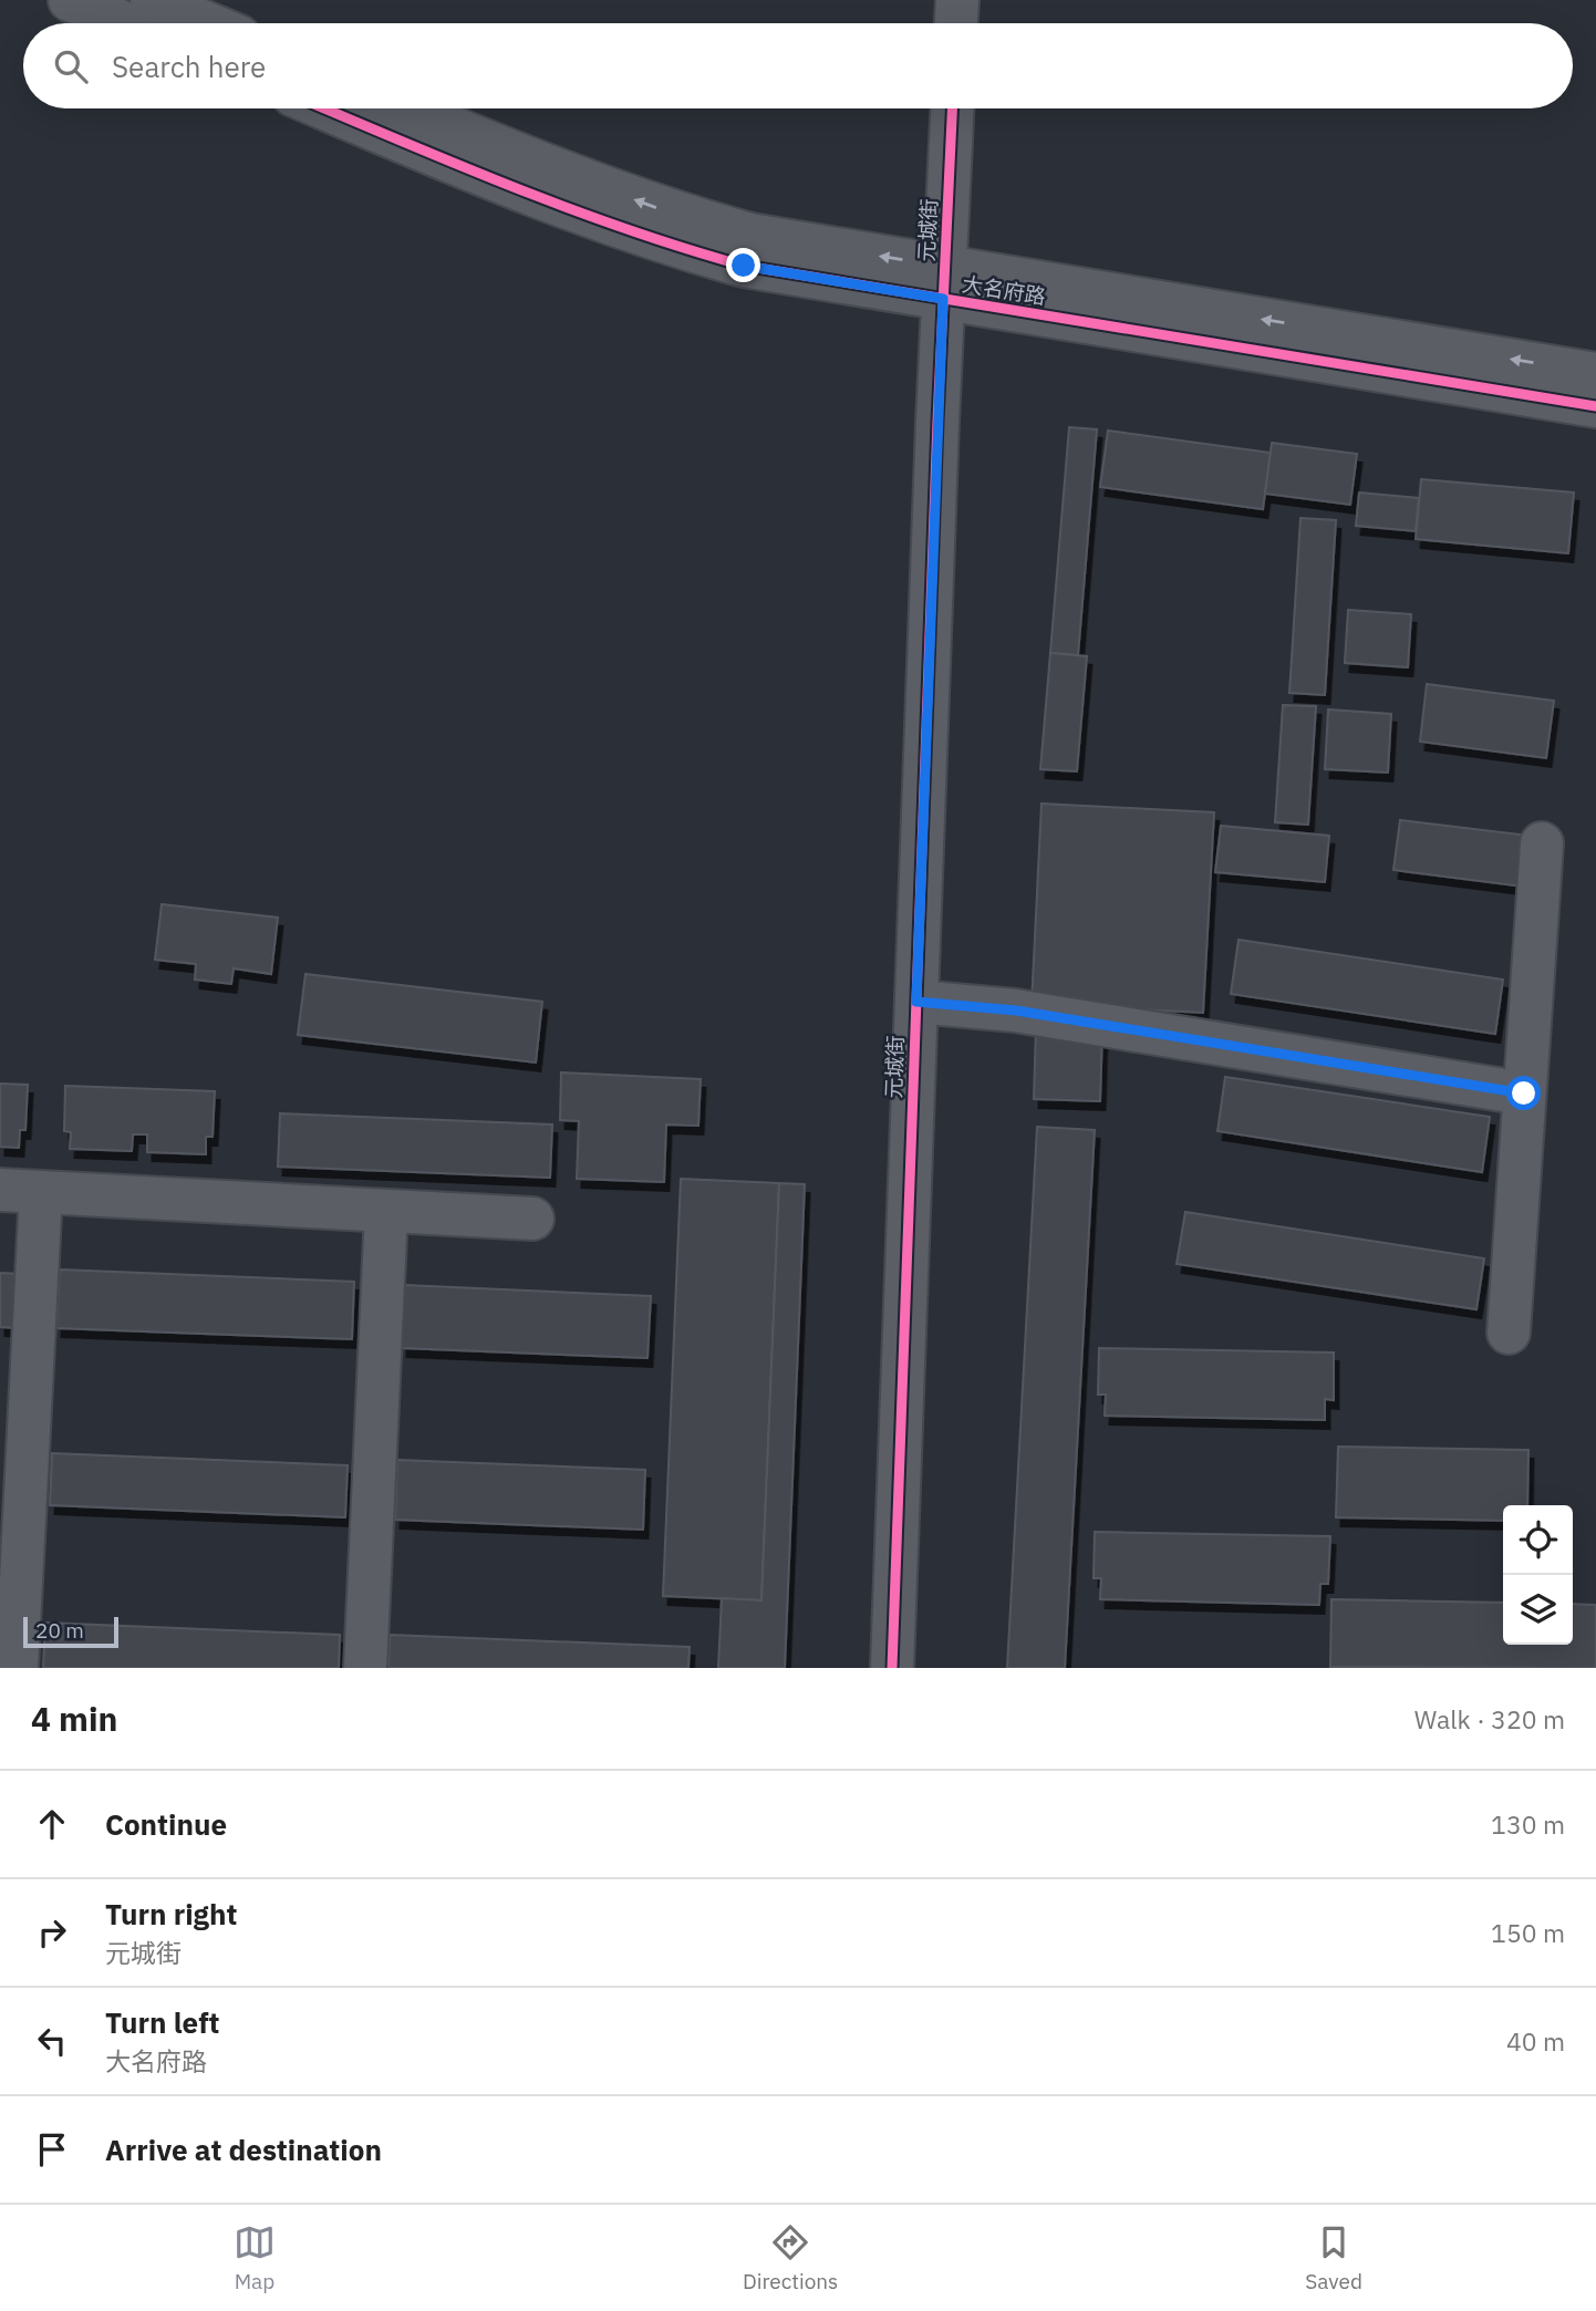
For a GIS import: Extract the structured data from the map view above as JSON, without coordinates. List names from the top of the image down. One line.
{"streets":{"street":["元城街","大名府路"]},"crossings":[["元城街","大名府路"]],"scale_bar":"20 m","page":{"search":"Search here","scale":"20 m","heading":["4 min","Walk · 320 m"],"list":[["Continue","130 m"],["Turn right","元城街","150 m"],["Turn left","大名府路","40 m"],"Arrive at destination"],"nav":["Map","Directions","Saved"]}}
